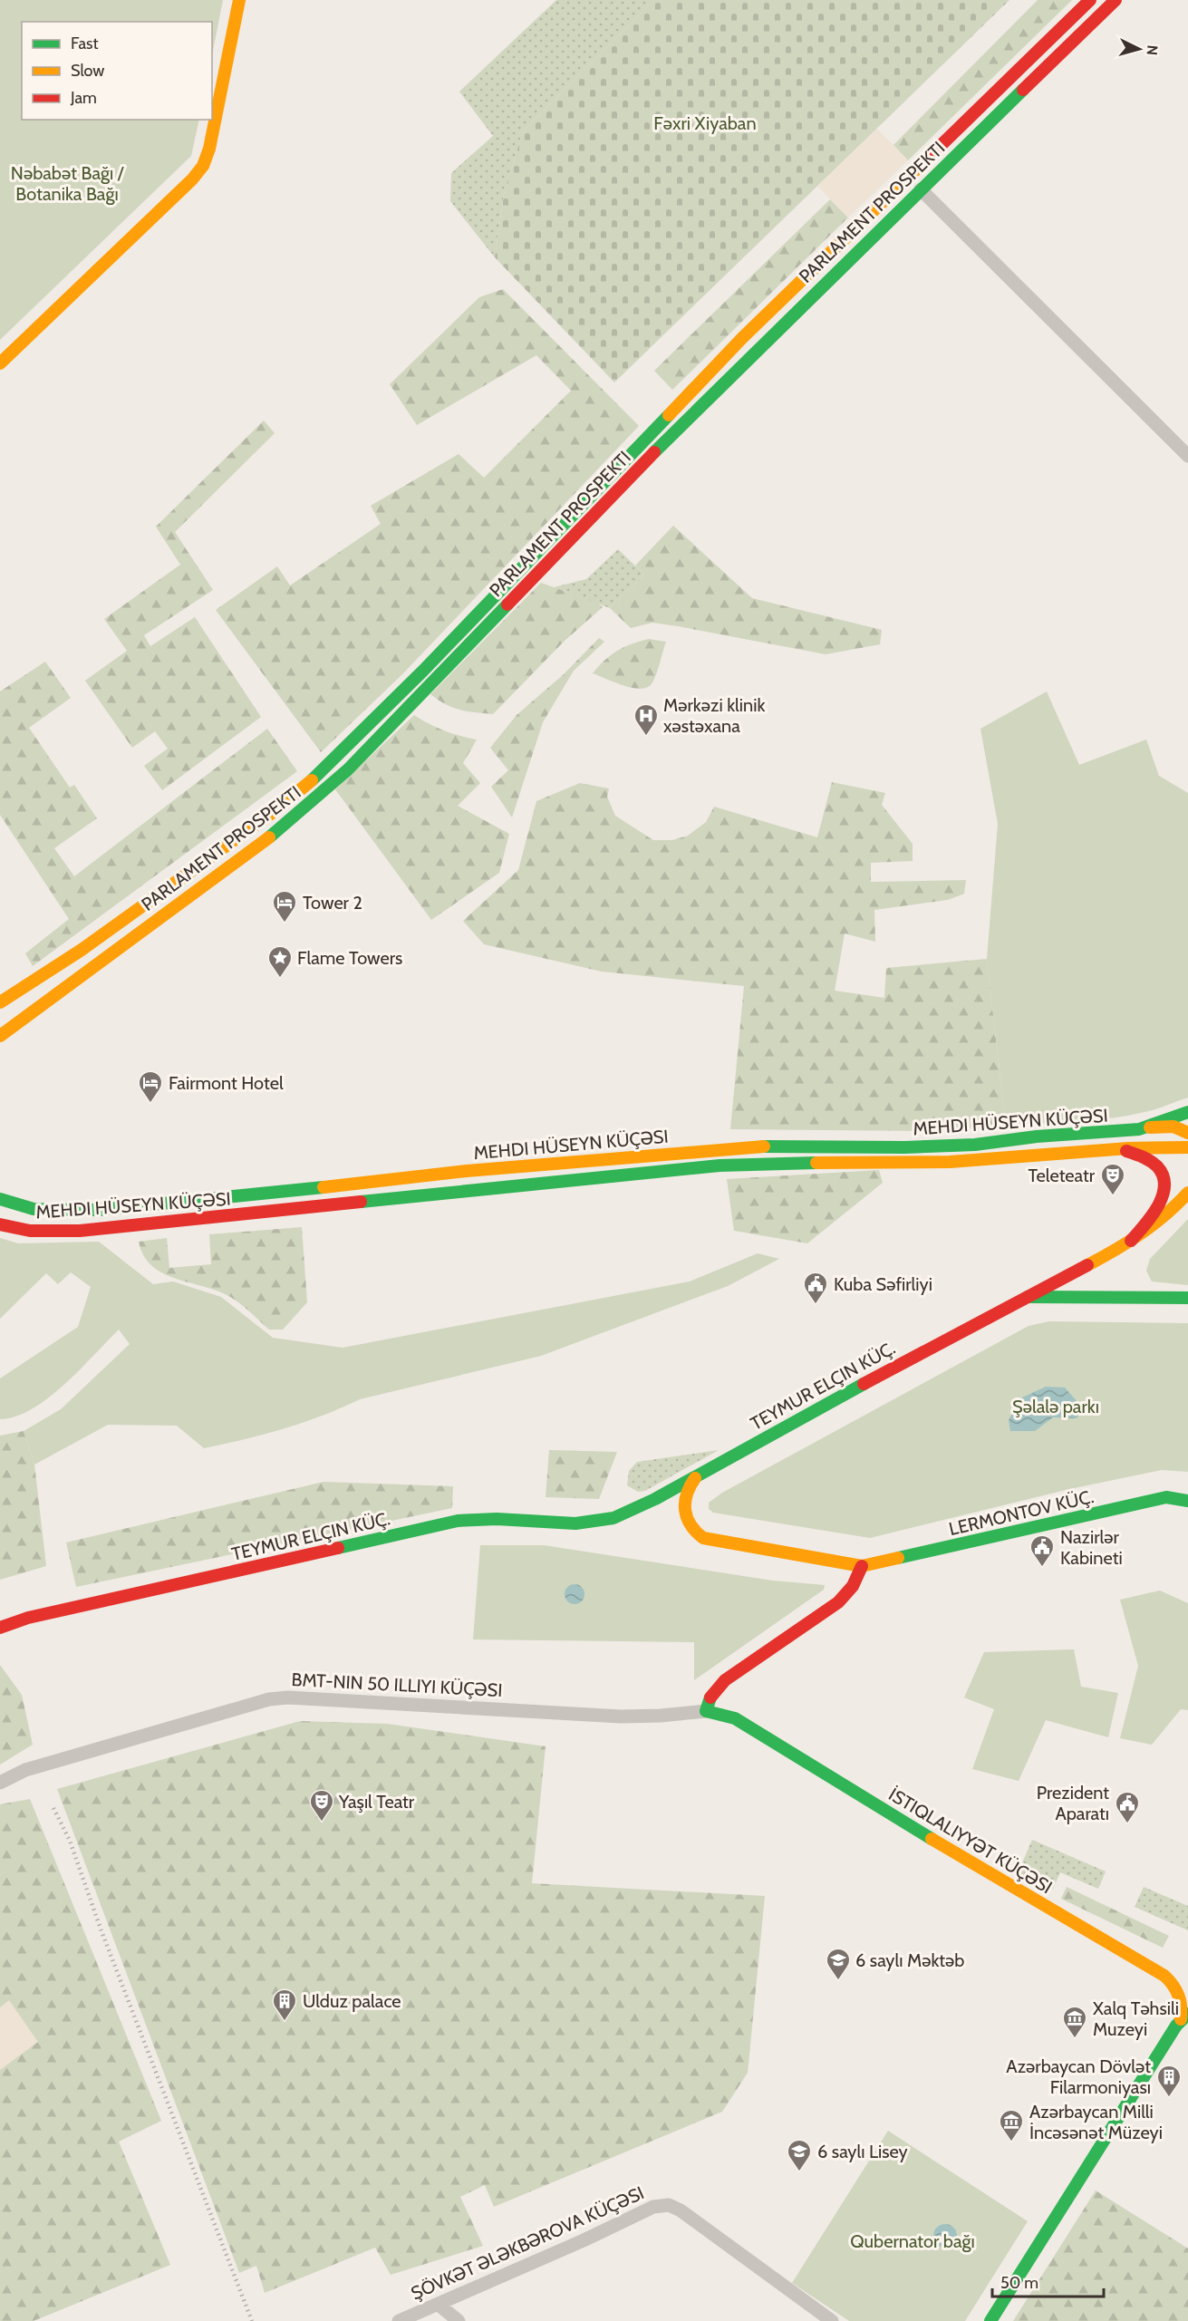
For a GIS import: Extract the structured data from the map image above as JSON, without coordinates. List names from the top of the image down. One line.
{"streets":{"main road":["PARLAMENT PROSPEKTI","MEHDI HÜSEYN KÜÇƏSI","TEYMUR ELÇIN KÜÇ.","LERMONTOV KÜÇ.","İSTIQLALIYYƏT KÜÇƏSI"],"street":["BMT-NIN 50 ILLIYI KÜÇƏSI","ŞÖVKƏT ƏLƏKBƏROVA KÜÇƏSI"]},"crossings":[["TEYMUR ELÇIN KÜÇ.","LERMONTOV KÜÇ."],["BMT-NIN 50 ILLIYI KÜÇƏSI","İSTIQLALIYYƏT KÜÇƏSI"]],"parks":["Fəxri Xiyaban","Nəbabət Bağı / Botanika Bağı","Şəlalə parkı","Qubernator bağı"],"places":{"hospital":["Mərkəzi klinik xəstəxana"],"hotel":["Tower 2","Fairmont Hotel"],"place":["Flame Towers"],"theatre":["Teleteatr","Yaşıl Teatr"],"public building":["Kuba Səfirliyi","Nazirlər Kabineti","Prezident Aparatı"],"school or university":["6 saylı Məktəb","6 saylı Lisey"],"building":["Ulduz palace","Azərbaycan Dövlət Filarmoniyası"],"museum":["Xalq Təhsili Muzeyi","Azərbaycan Milli İncəsənət Müzeyi"]},"legend":["Fast","Slow","Jam"],"scale_bar":"50 m","north":"right"}
